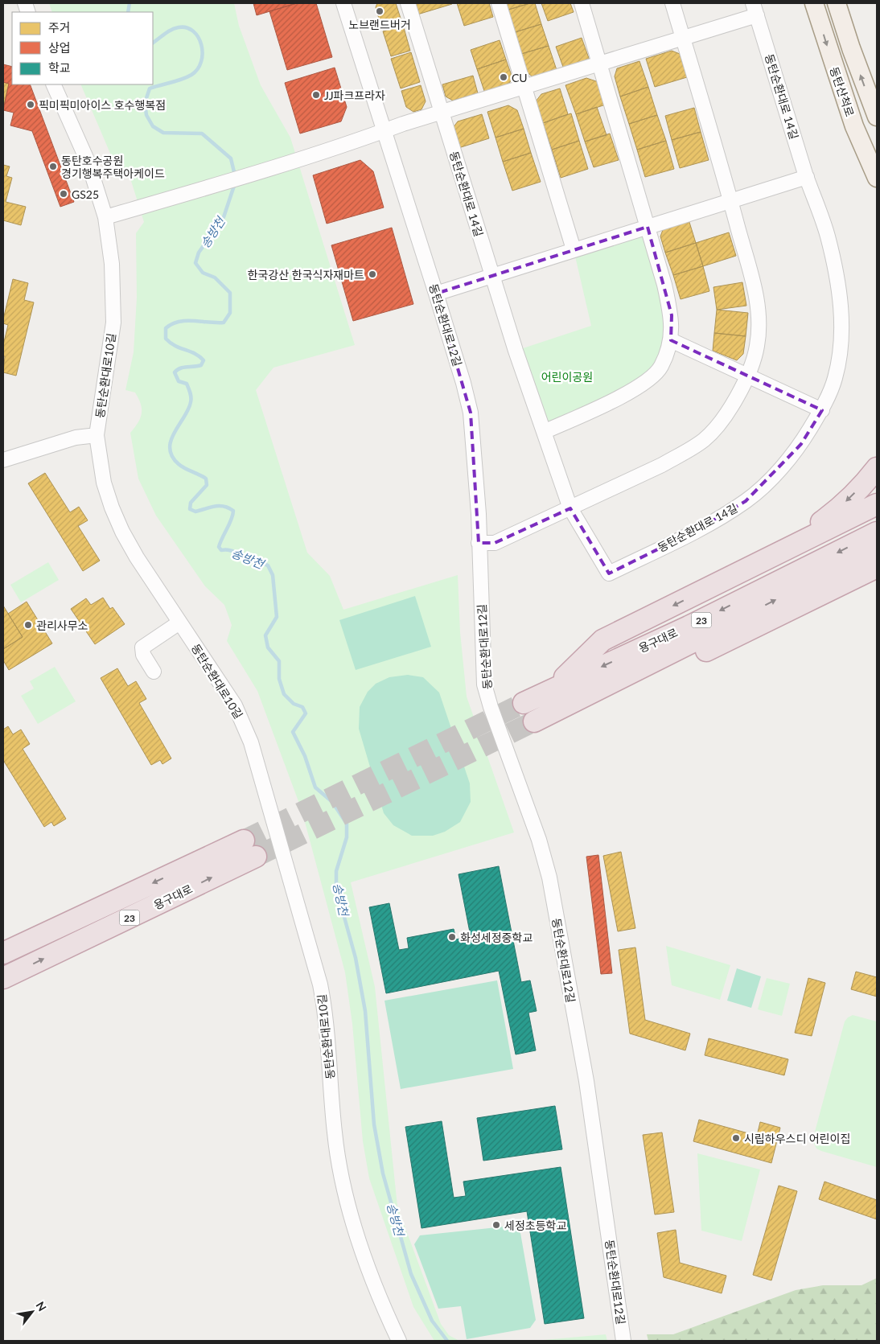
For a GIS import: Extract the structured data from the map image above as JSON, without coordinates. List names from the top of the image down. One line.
{"streets":{"highway":["23","용구대로"],"main road":["동탄산척로"],"street":["동탄순환대로 14길","동탄순환대로12길","동탄순환대로10길"]},"crossings":[["동탄순환대로 14길","동탄순환대로12길"],["동탄순환대로 14길","동탄순환대로10길"]],"water":["송방천"],"parks":["어린이공원"],"places":["노브랜드버거","CU","JJ파크프라자","픽미픽미아이스 호수행복점","동탄호수공원 경기행복주택아케이드","GS25","한국강산 한국식자재마트","관리사무소","화성세정중학교","시립하우스디 어린이집","세정초등학교"],"legend":["주거","상업","학교"],"north":"top right"}
